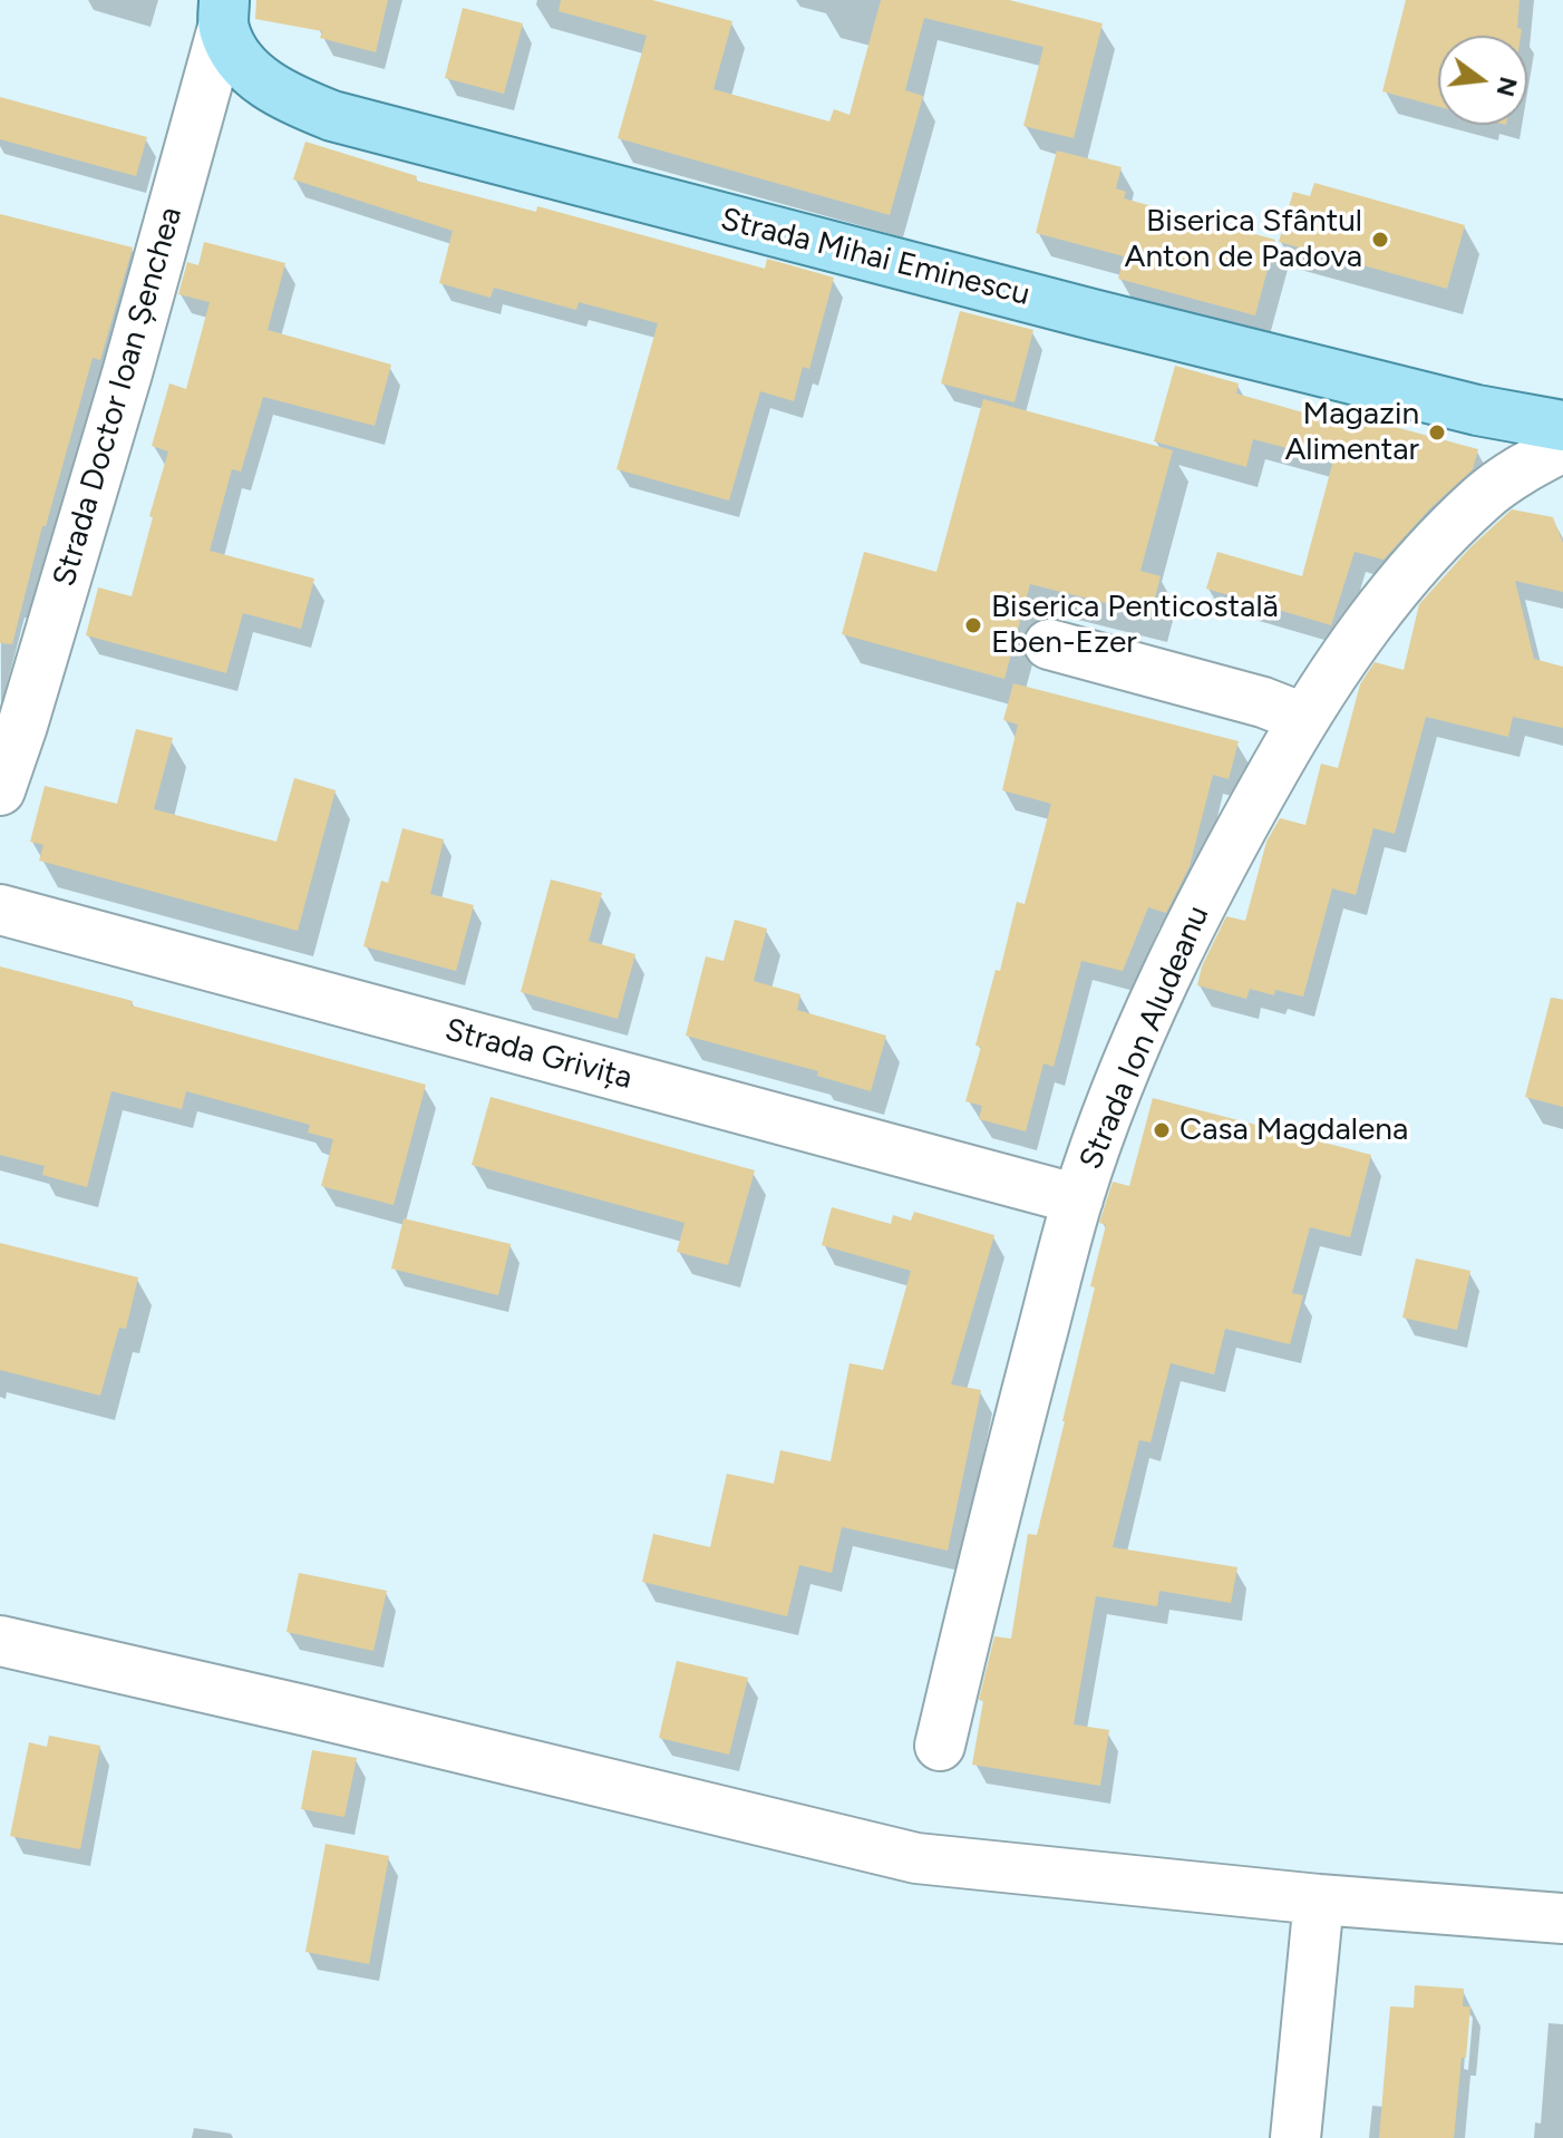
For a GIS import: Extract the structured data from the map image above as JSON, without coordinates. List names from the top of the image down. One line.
{"streets":{"main road":["Strada Mihai Eminescu"],"street":["Strada Doctor Ioan Șenchea","Strada Ion Aludeanu","Strada Grivița"]},"crossings":[["Strada Mihai Eminescu","Strada Doctor Ioan Șenchea"],["Strada Ion Aludeanu","Strada Grivița"]],"places":["Biserica Sfântul Anton de Padova","Magazin Alimentar","Biserica Penticostală Eben-Ezer","Casa Magdalena"],"north":"right"}
